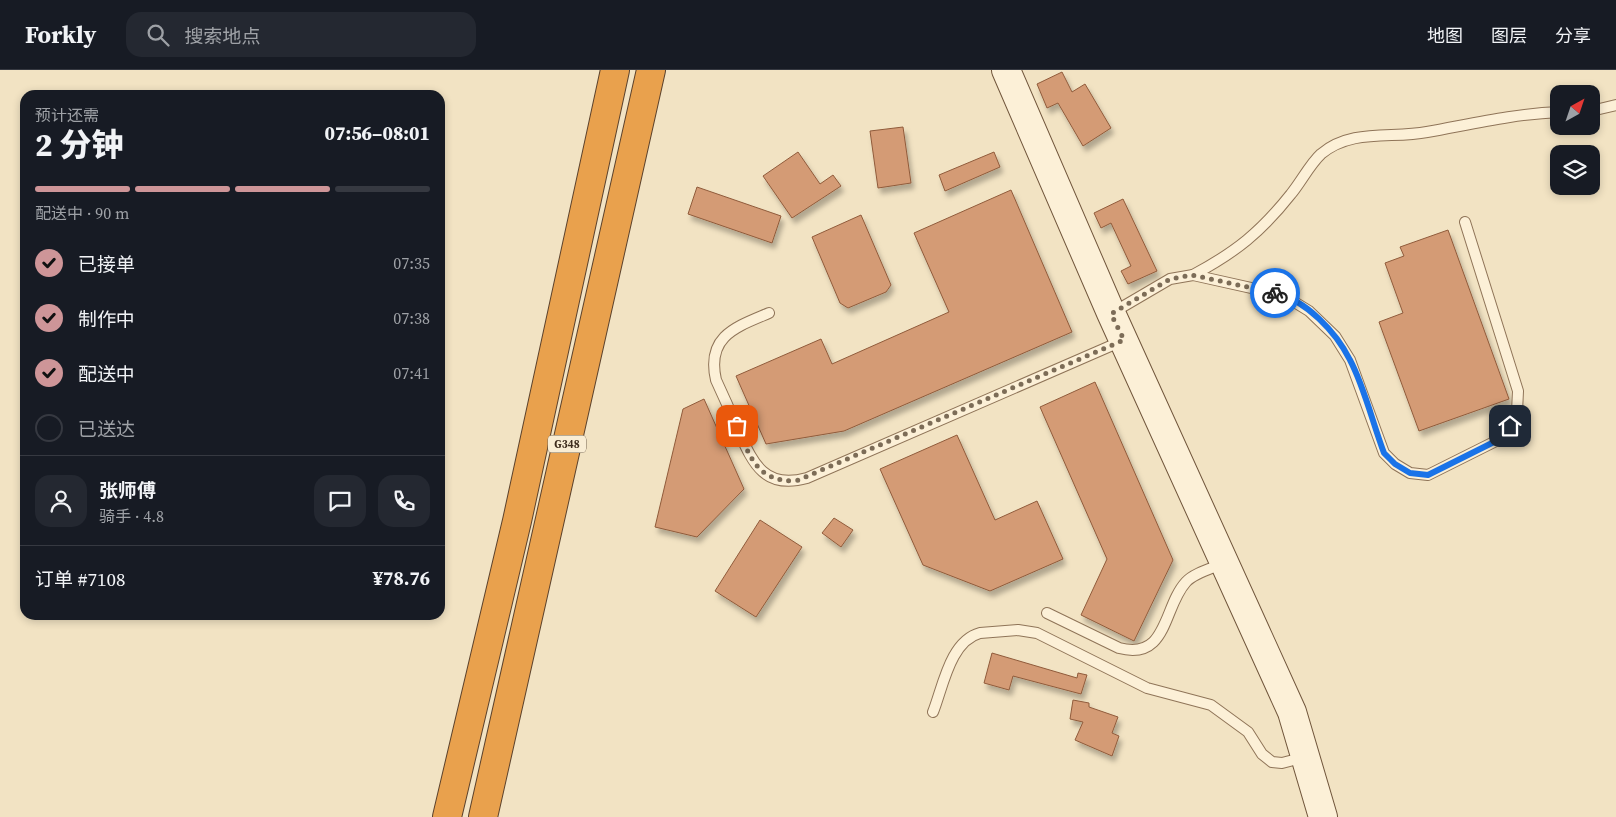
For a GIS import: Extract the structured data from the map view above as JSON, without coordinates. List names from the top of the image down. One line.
{"streets":{"highway":["G348"]},"north":"top right","page":{"header":"Forkly","search":"搜索地点","nav":["地图","图层","分享"],"heading":["2 分钟","预计还需","07:56–08:01"],"panel":["张师傅","骑手 · 4.8","订单 #7108","¥78.76"],"bar":"配送中 · 90 m","list":[["已接单","07:35"],["制作中","07:38"],["配送中","07:41"],"已送达"]}}
